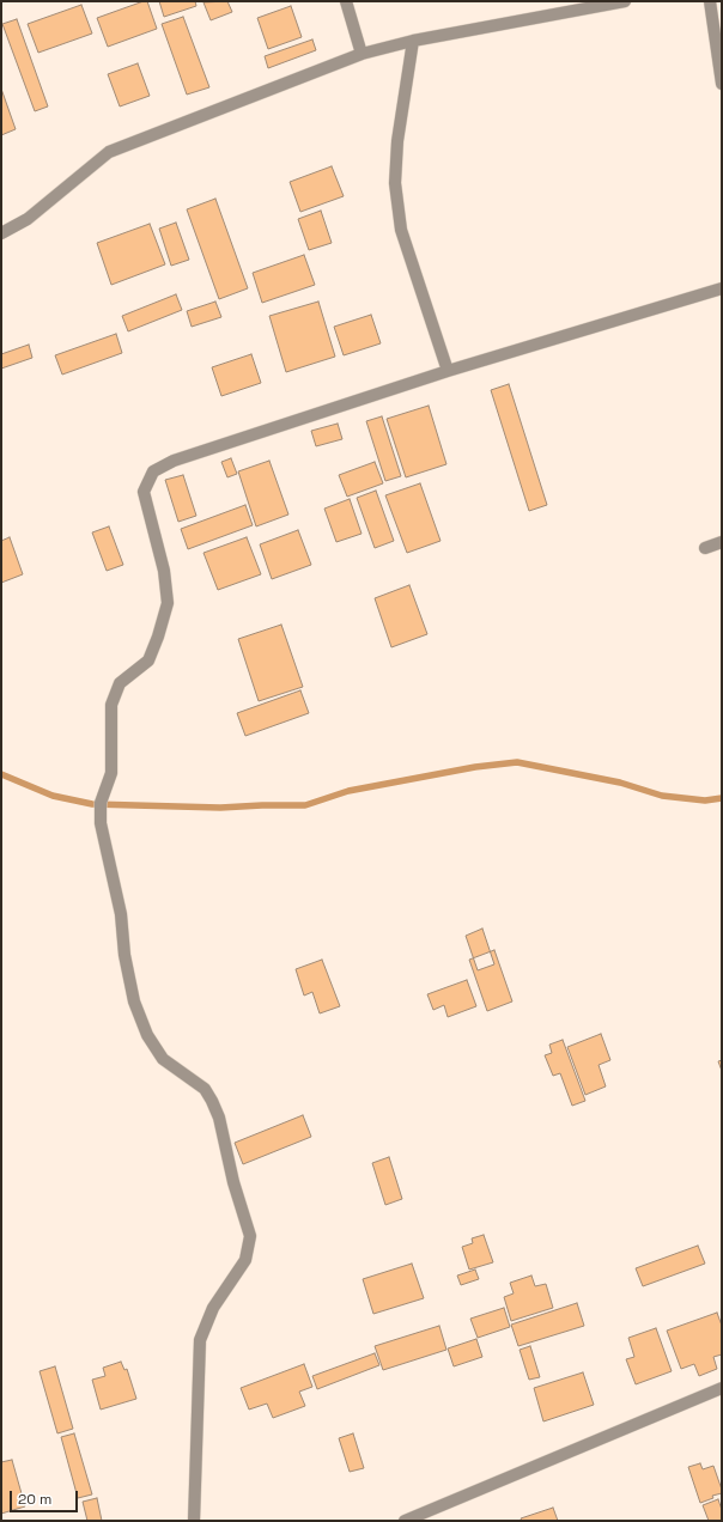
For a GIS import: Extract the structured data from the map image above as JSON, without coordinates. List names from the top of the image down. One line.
{"scale_bar":"20 m"}
